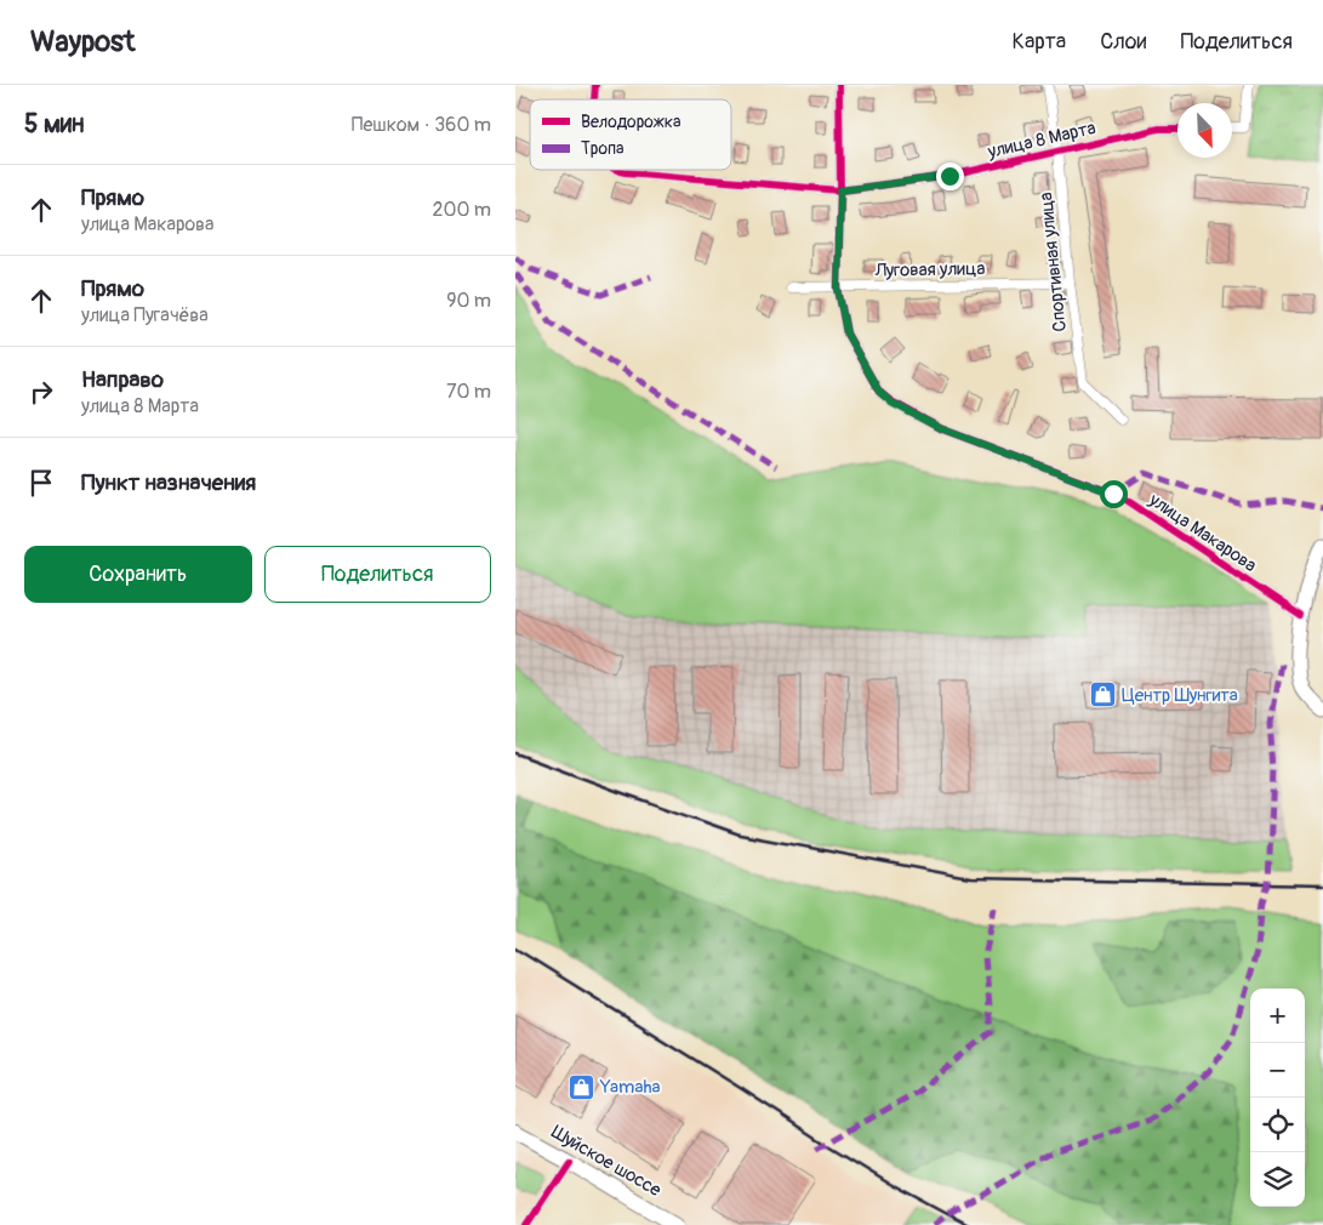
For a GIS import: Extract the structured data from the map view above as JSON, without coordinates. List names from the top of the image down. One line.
{"streets":{"main road":["Шуйское шоссе"],"street":["улица 8 Марта","Спортивная улица","Луговая улица","улица Макарова"]},"crossings":[["улица 8 Марта","Спортивная улица"],["улица 8 Марта","улица Макарова"],["Спортивная улица","Луговая улица"],["Луговая улица","улица Макарова"]],"places":{"shop":["Центр Шунгита","Yamaha"]},"legend":["Велодорожка","Тропа"],"north":"bottom right","page":{"header":"Waypost","nav":["Карта","Слои","Поделиться"],"heading":["5 мин","Пешком · 360 m"],"list":[["Прямо","улица Макарова","200 m"],["Прямо","улица Пугачёва","90 m"],["Направо","улица 8 Марта","70 m"],"Пункт назначения"],"buttons":["Сохранить","Поделиться"],"map_buttons":["+","−"]}}
